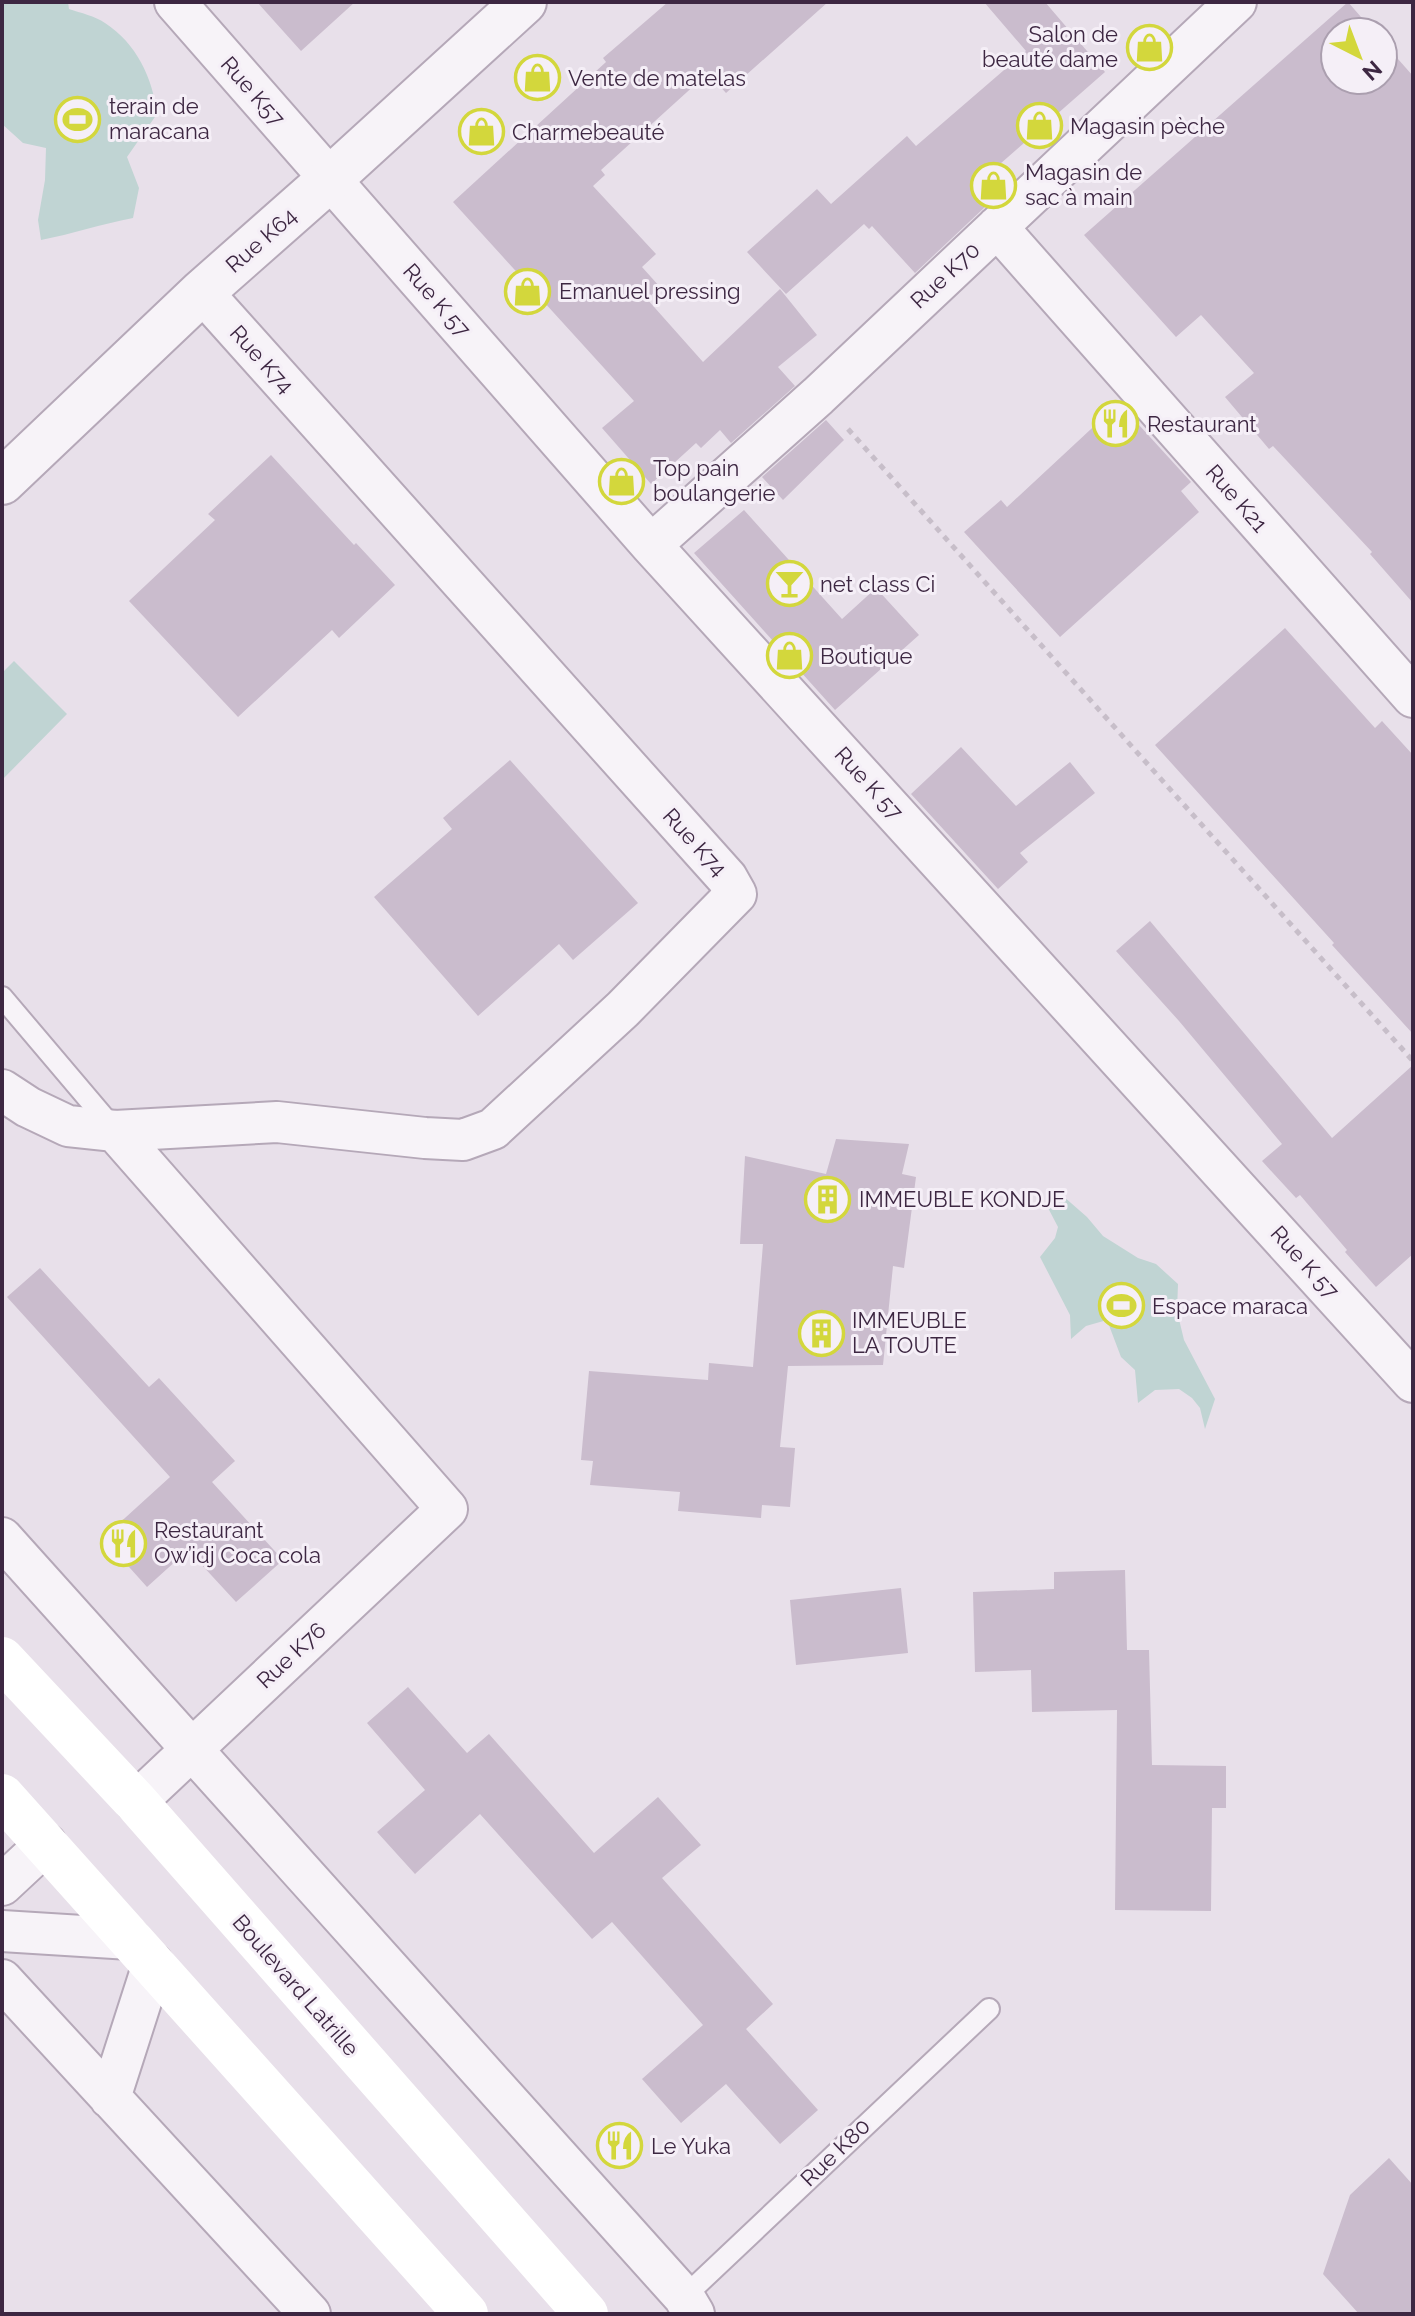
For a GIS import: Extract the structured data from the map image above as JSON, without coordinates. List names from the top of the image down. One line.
{"streets":{"main road":["Boulevard Latrille"],"street":["Rue K57","Rue K64","Rue K70","Rue K 57","Rue K74","Rue K21","Rue K76"],"lane":["Rue K80"]},"crossings":[["Rue K57","Rue K64"],["Rue K57","Rue K 57"],["Rue K64","Rue K 57"],["Rue K64","Rue K74"],["Rue K70","Rue K 57"],["Rue K70","Rue K21"],["Rue K74","Rue K76"],["Rue K76","Boulevard Latrille"]],"places":{"shop":["Salon de beauté dame","Vente de matelas","Magasin pèche","Charmebeauté","Magasin de sac à main","Emanuel pressing","Top pain boulangerie","Boutique"],"sports":["terain de maracana","Espace maraca"],"restaurant":["Restaurant","Restaurant Ow’idj Coca cola","Le Yuka"],"bar":["net class Ci"],"building":["IMMEUBLE KONDJE","IMMEUBLE LA TOUTE"]},"north":"bottom right"}
